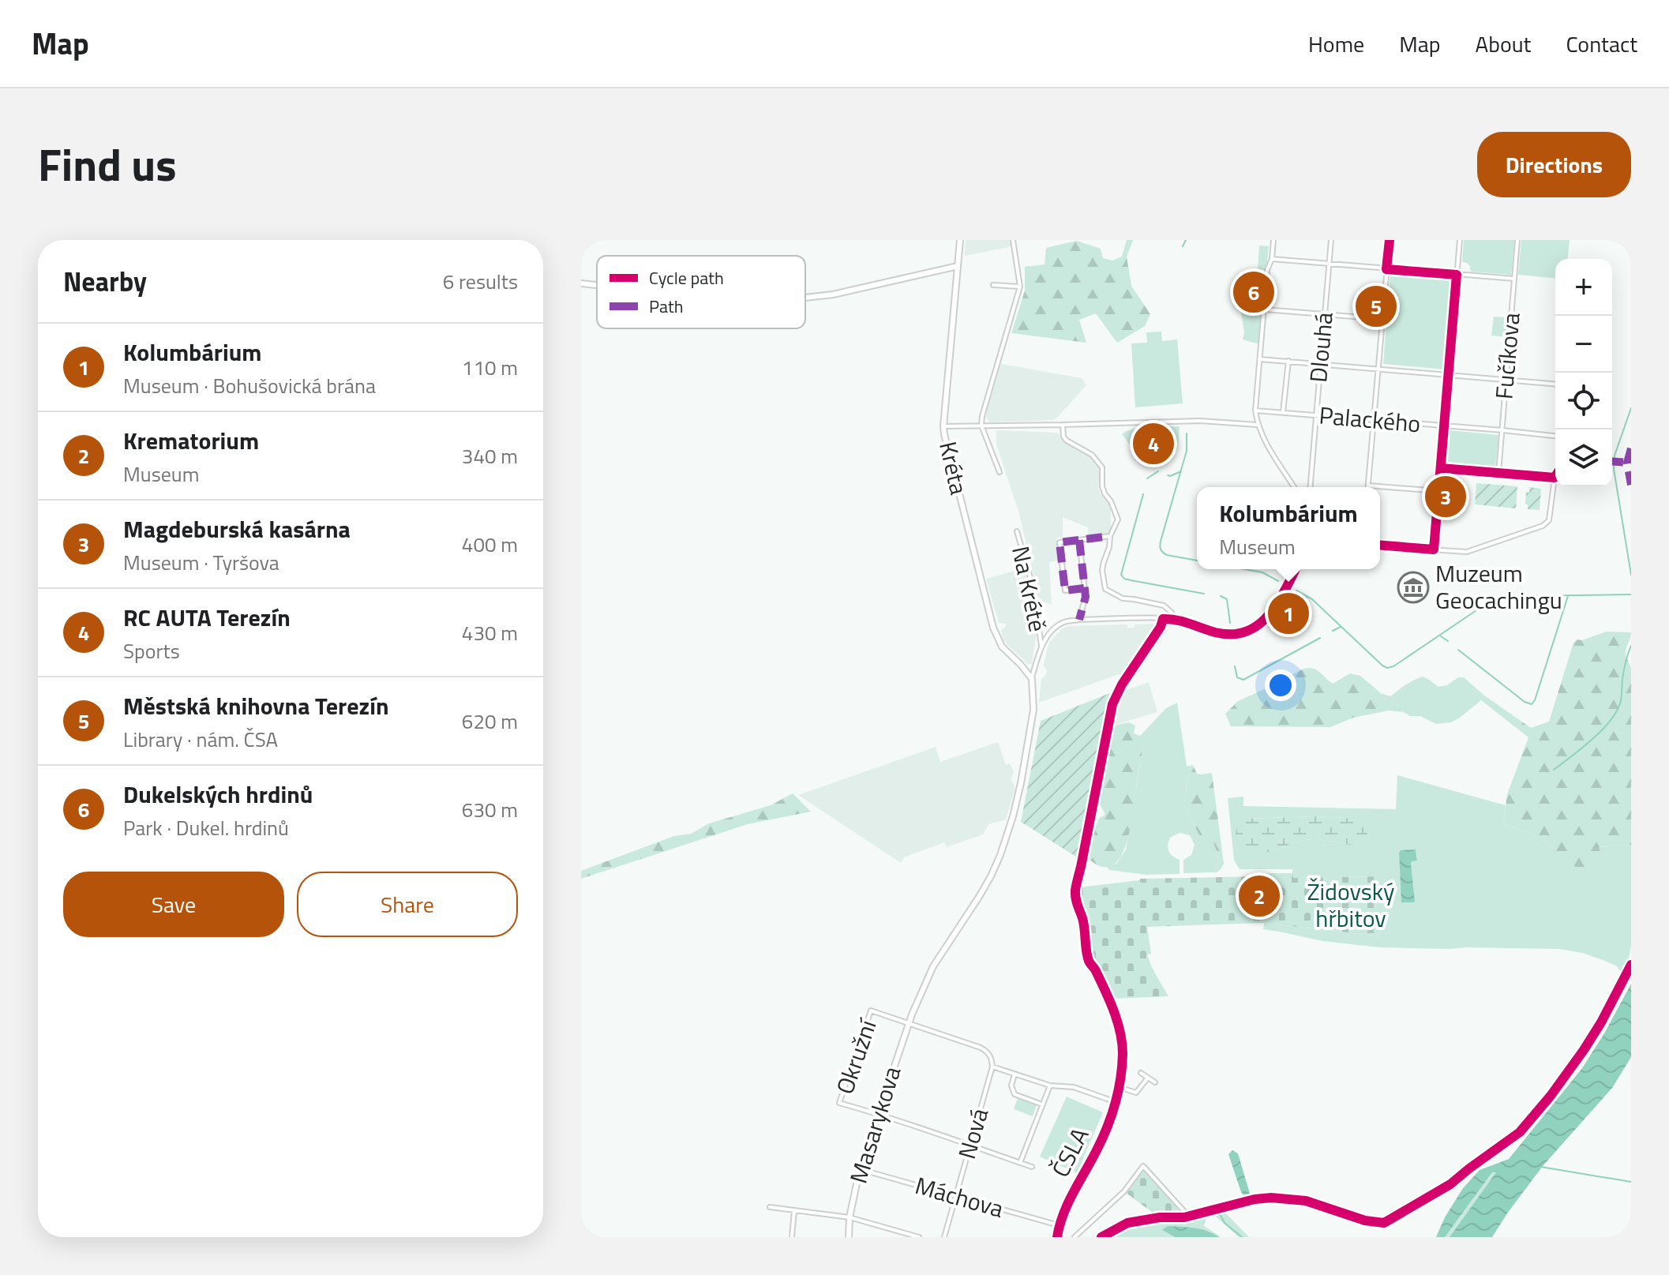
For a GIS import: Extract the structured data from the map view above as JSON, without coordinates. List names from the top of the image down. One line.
{"streets":{"street":["Dlouhá","Fučíkova","Palackého","Kréta","Na Krétě","Okružní","Masarykova","Nová","ČSLA","Máchova"]},"crossings":[["Dlouhá","Palackého"],["Fučíkova","Palackého"],["Kréta","Masarykova"],["Okružní","Masarykova"],["Masarykova","Máchova"],["Nová","Máchova"],["ČSLA","Máchova"]],"parks":["Židovský hřbitov"],"places":{"museum":["Muzeum Geocachingu"]},"legend":["Cycle path","Path"],"page":{"header":"Map","nav":["Home","Map","About","Contact"],"title":"Find us","buttons":["Directions",["Save","Share"]],"heading":["Nearby","6 results"],"map_buttons":["+","−"],"pins":["6","5","4","3","1","2"],"list":[{"mark":"1","name":"Kolumbárium","note":"Museum · Bohušovická brána","value":"110 m"},{"mark":"2","name":"Krematorium","note":"Museum","value":"340 m"},{"mark":"3","name":"Magdeburská kasárna","note":"Museum · Tyršova","value":"400 m"},{"mark":"4","name":"RC AUTA Terezín","note":"Sports","value":"430 m"},{"mark":"5","name":"Městská knihovna Terezín","note":"Library · nám. ČSA","value":"620 m"},{"mark":"6","name":"Dukelských hrdinů","note":"Park · Dukel. hrdinů","value":"630 m"}],"popup":["Kolumbárium","Museum"]}}
